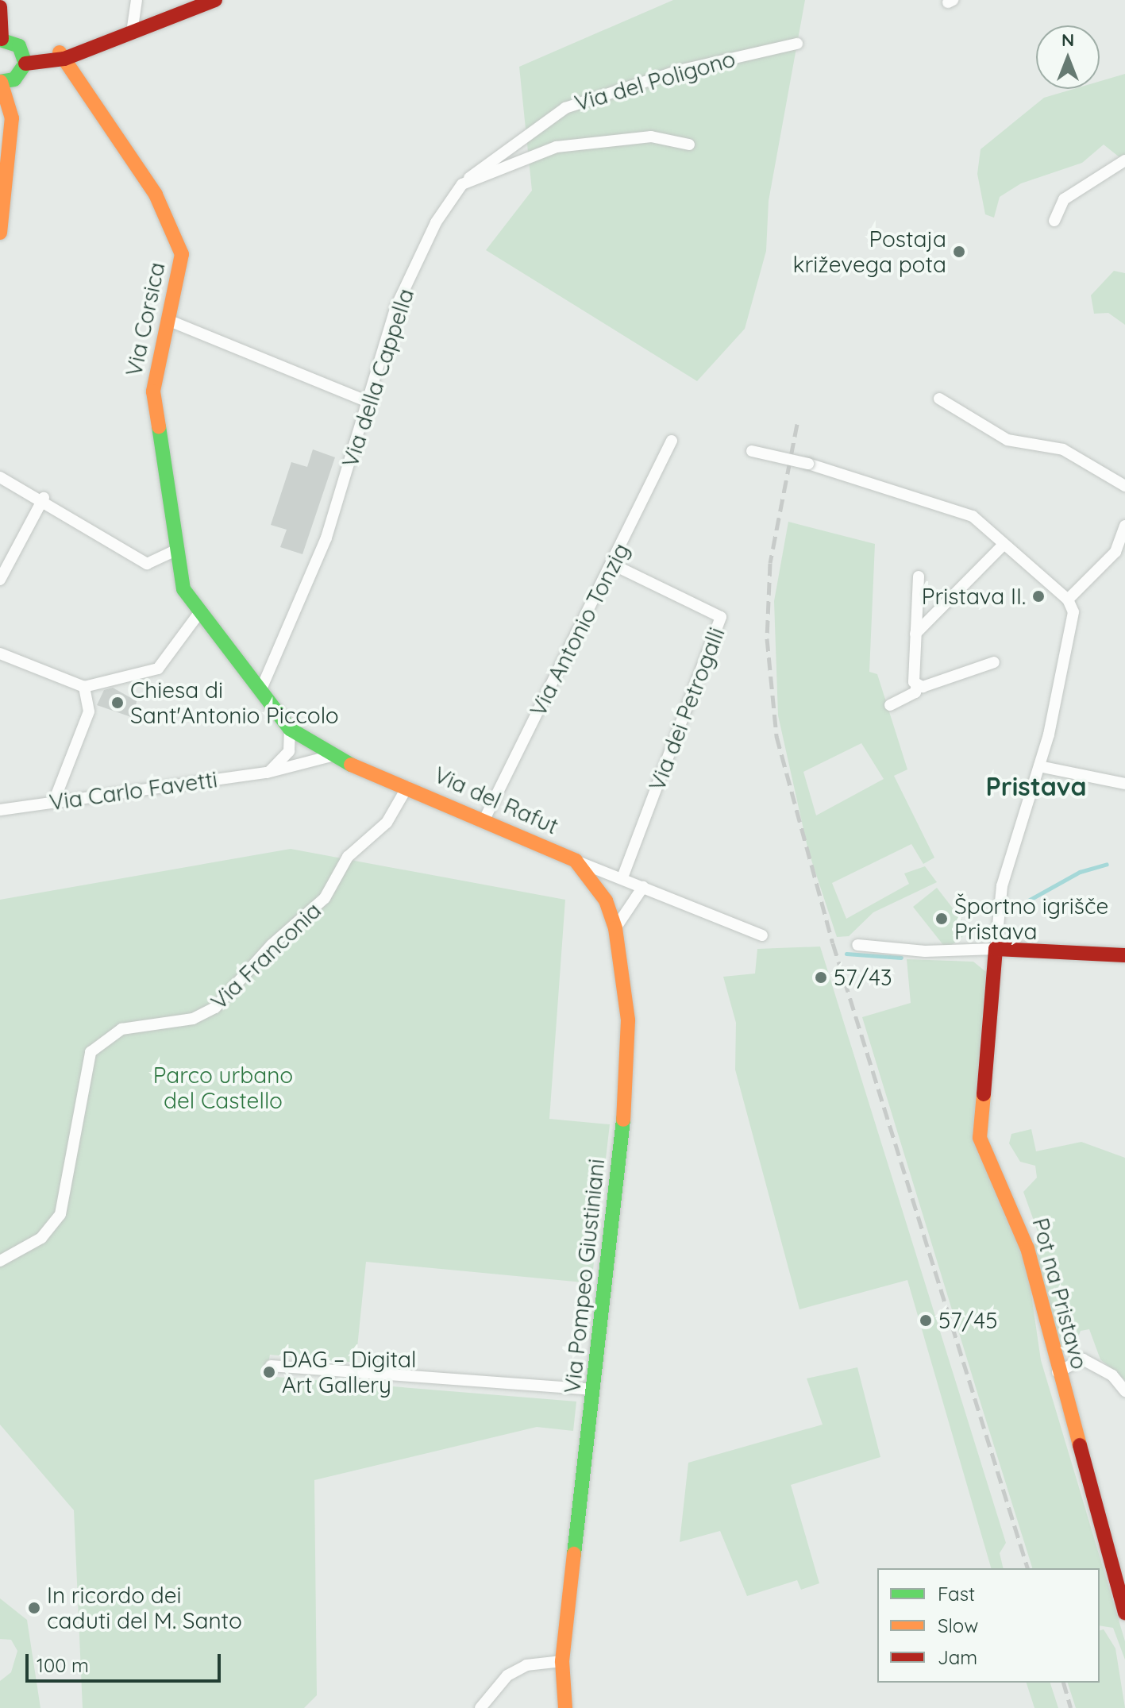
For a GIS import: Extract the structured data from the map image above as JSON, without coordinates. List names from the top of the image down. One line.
{"streets":{"main road":["Via Corsica","Via del Rafut","Via Pompeo Giustiniani","Pot na Pristavo"],"street":["Via del Poligono","Via della Cappella","Via Antonio Tonzig","Via dei Petrogalli","Via Carlo Favetti","Via Franconia"]},"crossings":[["Via del Poligono","Via della Cappella"],["Via Corsica","Via del Rafut"],["Via della Cappella","Via del Rafut"],["Via Antonio Tonzig","Via dei Petrogalli"],["Via Antonio Tonzig","Via del Rafut"],["Via dei Petrogalli","Via del Rafut"],["Via Carlo Favetti","Via del Rafut"],["Via del Rafut","Via Franconia"],["Via del Rafut","Via Pompeo Giustiniani"]],"districts":["Pristava"],"parks":["Parco urbano del Castello"],"places":["Postaja križevega pota","Pristava II.","Chiesa di Sant'Antonio Piccolo","Športno igrišče Pristava","57/43","57/45","DAG – Digital Art Gallery","In ricordo dei caduti del M. Santo"],"legend":["Fast","Slow","Jam"],"scale_bar":"100 m","north":"top"}
